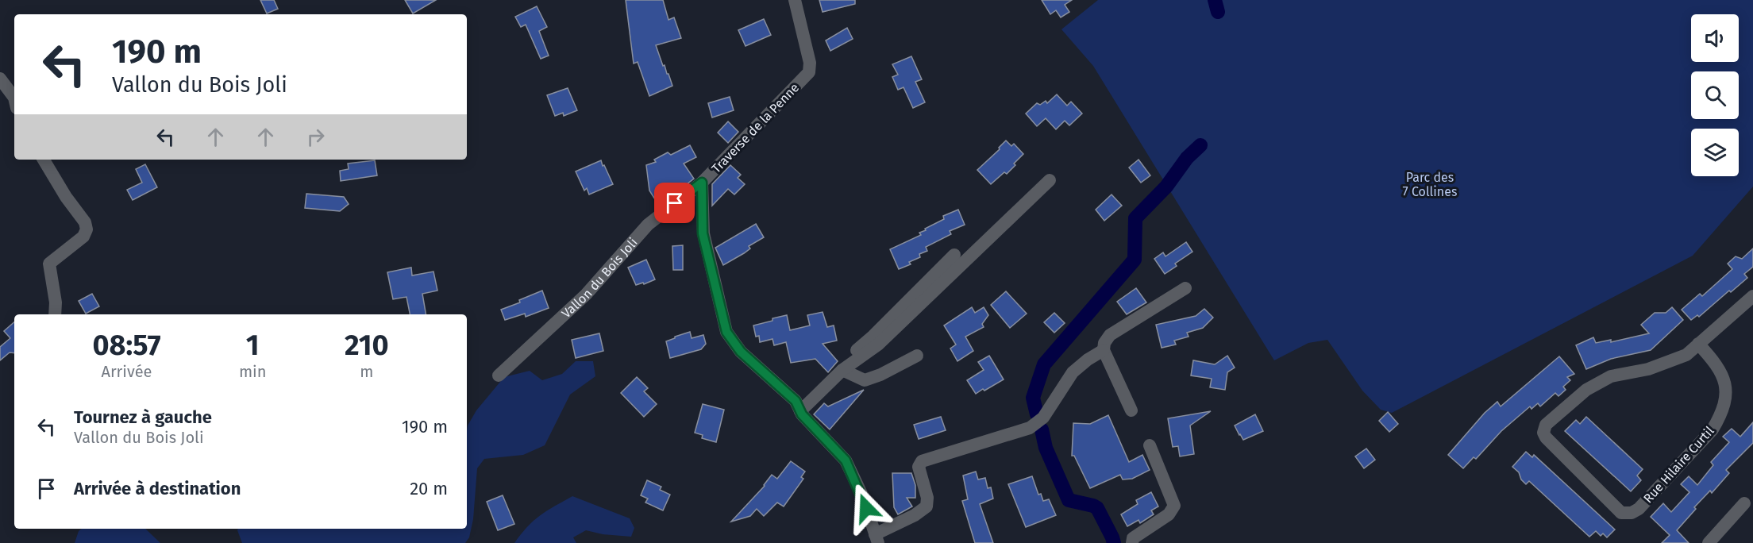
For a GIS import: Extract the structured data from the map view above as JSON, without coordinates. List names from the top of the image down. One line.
{"streets":{"street":["Traverse de la Penne","Vallon du Bois Joli","Rue Hilaire Curtil"]},"crossings":[["Traverse de la Penne","Vallon du Bois Joli"]],"parks":["Parc des 7 Collines"],"page":{"turn":["190 m","Vallon du Bois Joli"],"eta":["08:57","Arrivée","1","min","210","m"],"list":[{"name":"Tournez à gauche","note":"Vallon du Bois Joli","value":"190 m"},{"name":"Arrivée à destination","value":"20 m"}]}}
